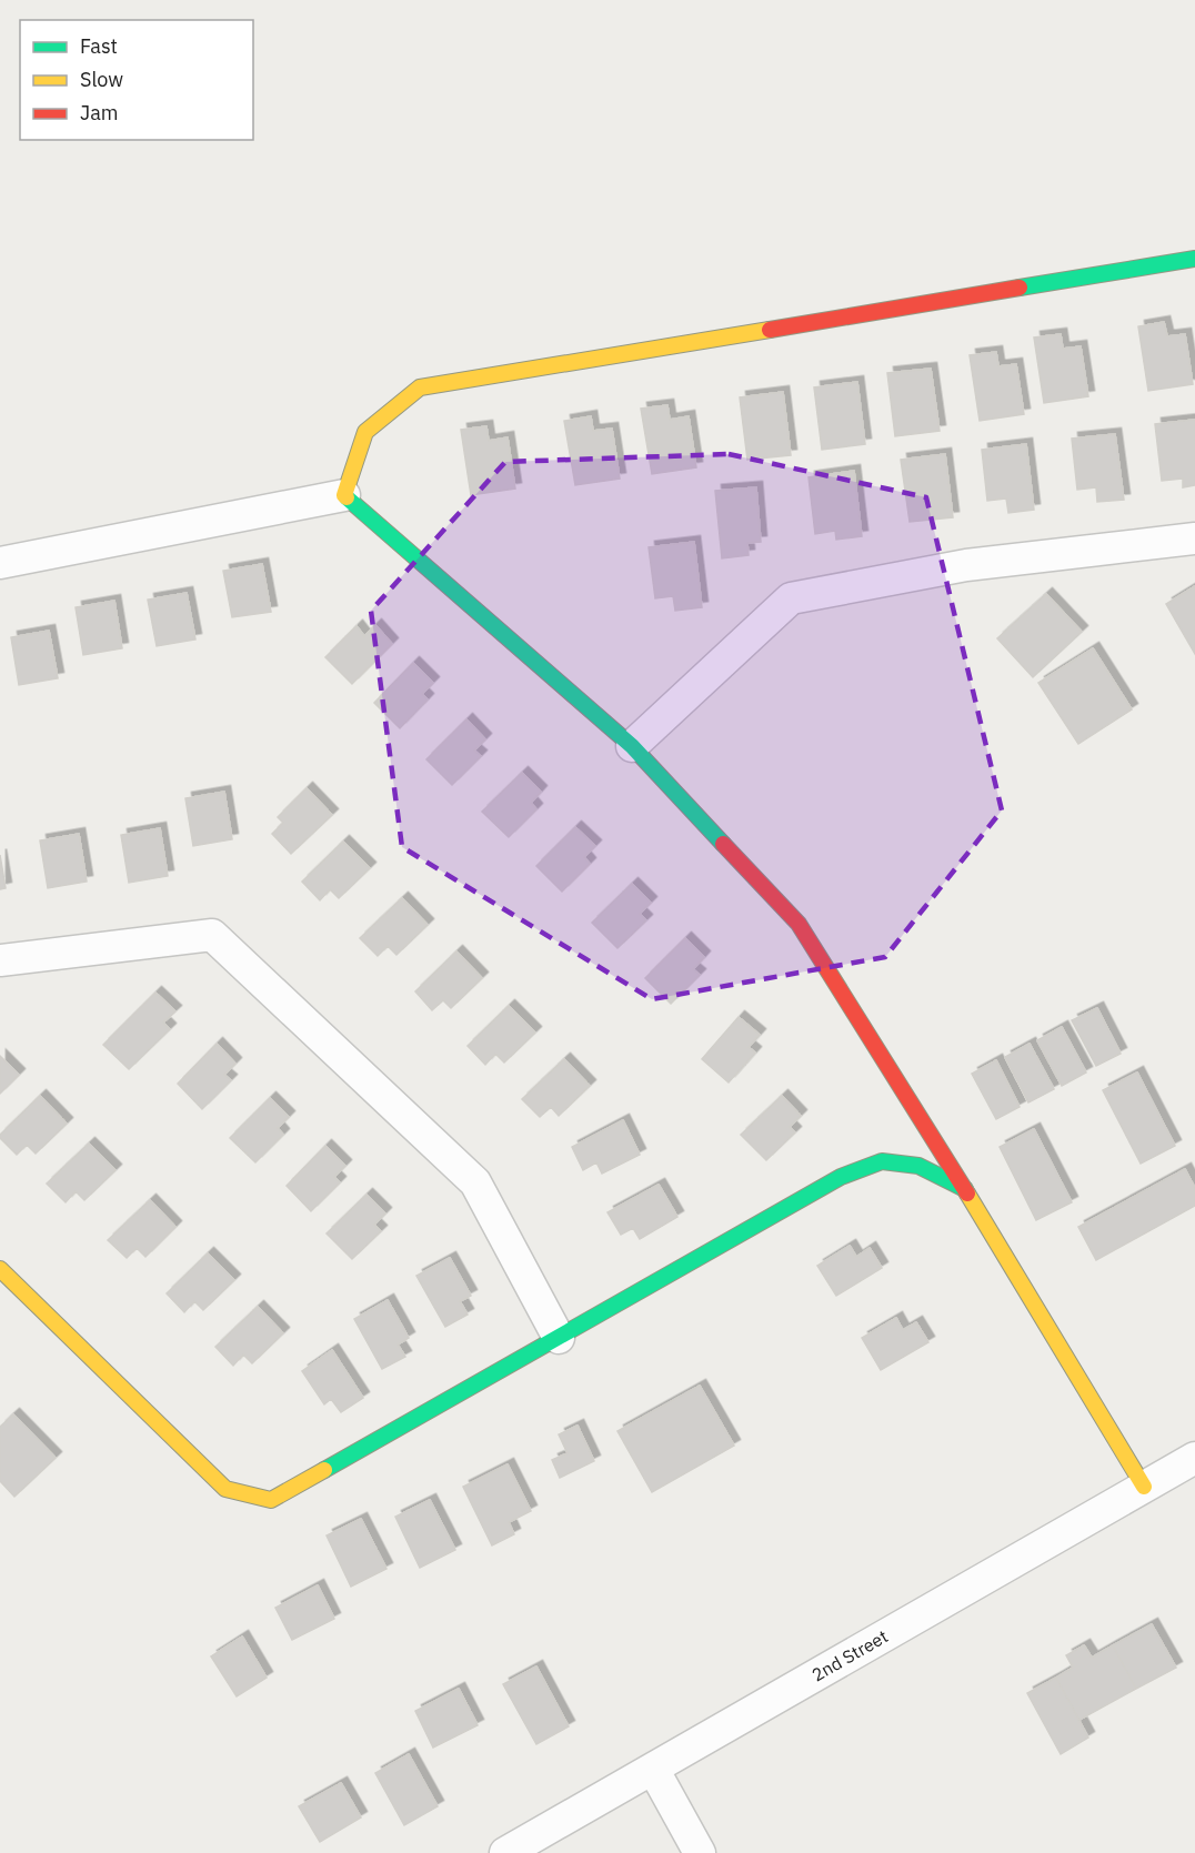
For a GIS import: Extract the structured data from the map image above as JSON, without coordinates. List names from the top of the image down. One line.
{"streets":{"street":["2nd Street"]},"legend":["Fast","Slow","Jam"]}
